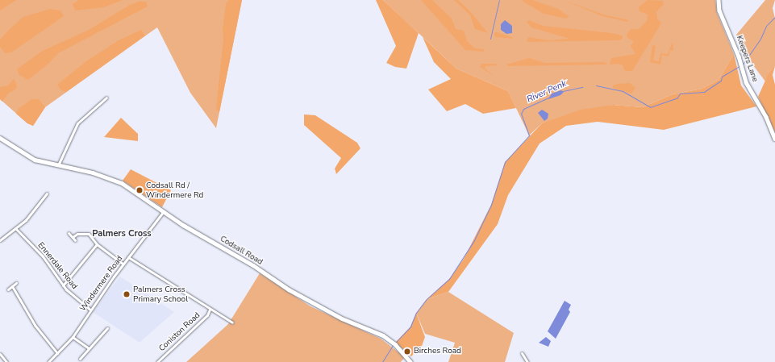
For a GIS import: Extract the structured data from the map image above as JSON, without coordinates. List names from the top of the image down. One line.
{"streets":{"street":["Keepers Lane","Codsall Road","Ennerdale Road","Windermere Road","Coniston Road"]},"crossings":[["Codsall Road","Windermere Road"],["Ennerdale Road","Windermere Road"],["Windermere Road","Coniston Road"]],"districts":["Palmers Cross"],"water":["River Penk"],"places":["Codsall Rd / Windermere Rd","Palmers Cross Primary School","Birches Road"]}
